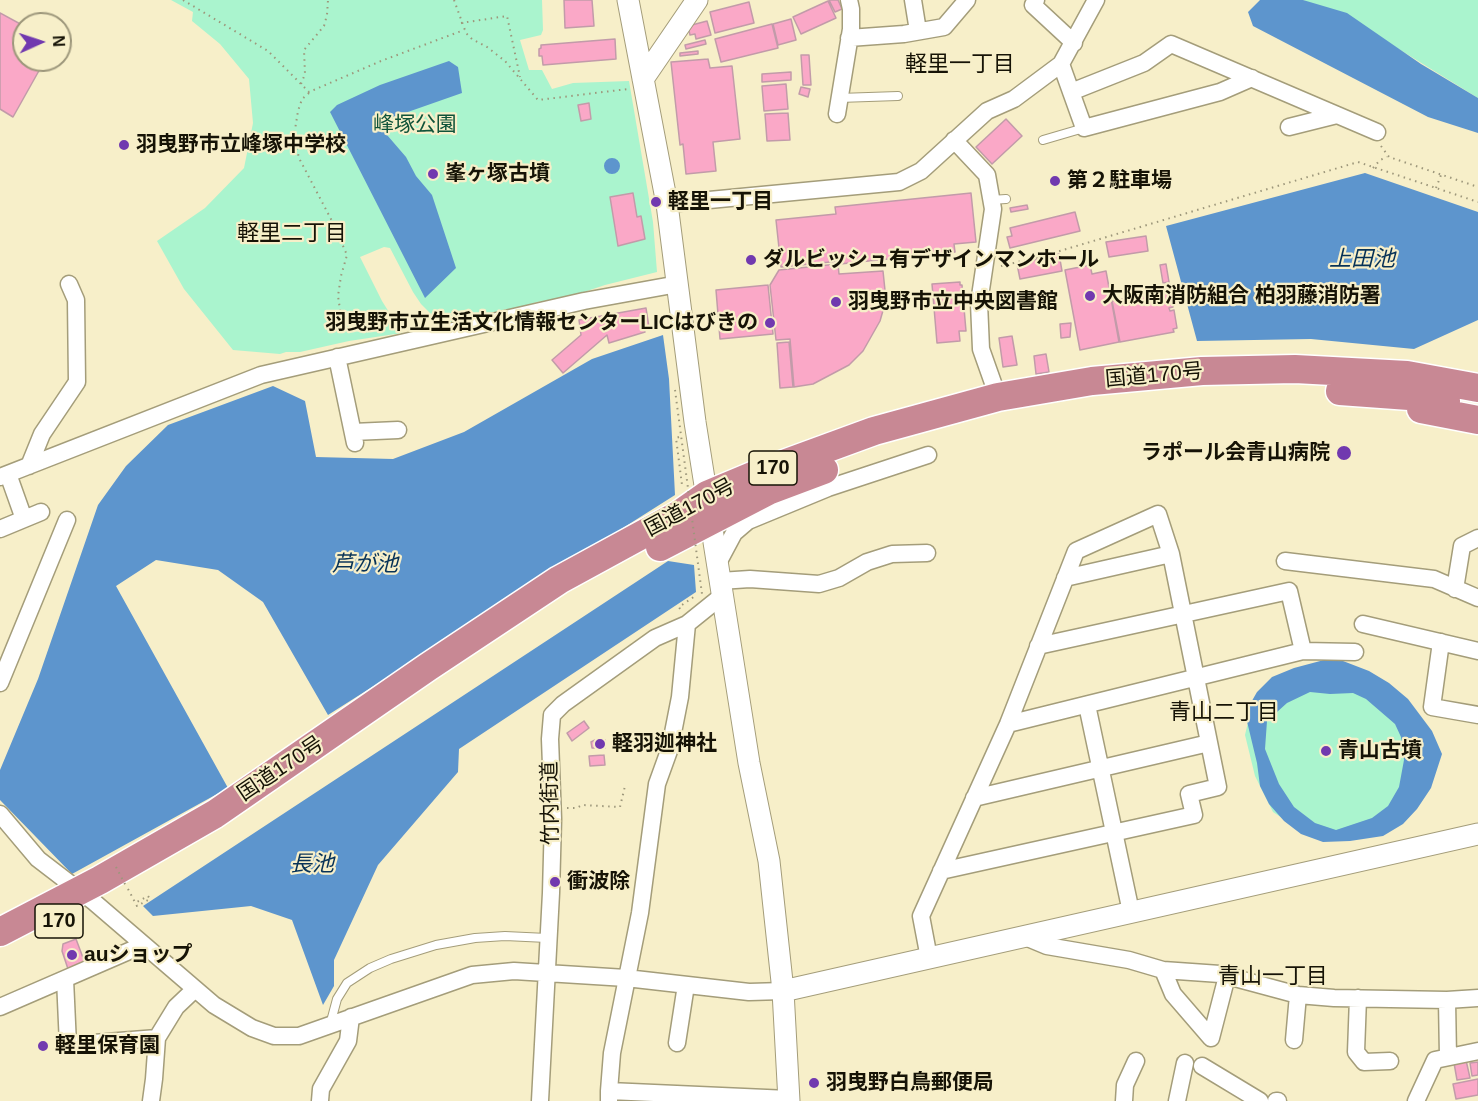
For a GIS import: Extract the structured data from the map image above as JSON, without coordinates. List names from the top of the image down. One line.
{"streets":{"highway":["国道170号","170"],"street":["竹内街道"]},"districts":["軽里一丁目","軽里二丁目","青山二丁目","青山一丁目"],"water":["上田池","芦が池","長池"],"parks":["峰塚公園"],"places":["羽曳野市立峰塚中学校","峯ヶ塚古墳","第２駐車場","軽里一丁目","ダルビッシュ有デザインマンホール","大阪南消防組合 柏羽藤消防署","羽曳野市立中央図書館","羽曳野市立生活文化情報センターLICはびきの","ラポール会青山病院","軽羽迦神社","青山古墳","衝波除","auショップ","軽里保育園","羽曳野白鳥郵便局"],"north":"right"}
